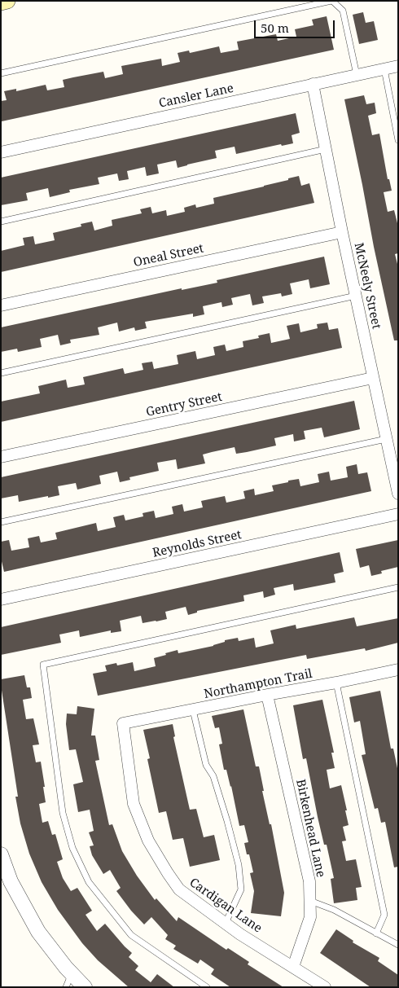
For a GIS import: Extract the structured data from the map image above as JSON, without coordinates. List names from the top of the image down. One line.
{"streets":{"street":["Cansler Lane","Oneal Street","McNeely Street","Gentry Street","Reynolds Street","Northampton Trail","Birkenhead Lane","Cardigan Lane"]},"crossings":[["Cansler Lane","McNeely Street"],["Oneal Street","McNeely Street"],["McNeely Street","Gentry Street"],["Northampton Trail","Birkenhead Lane"],["Northampton Trail","Cardigan Lane"],["Birkenhead Lane","Cardigan Lane"]],"scale_bar":"50 m"}
